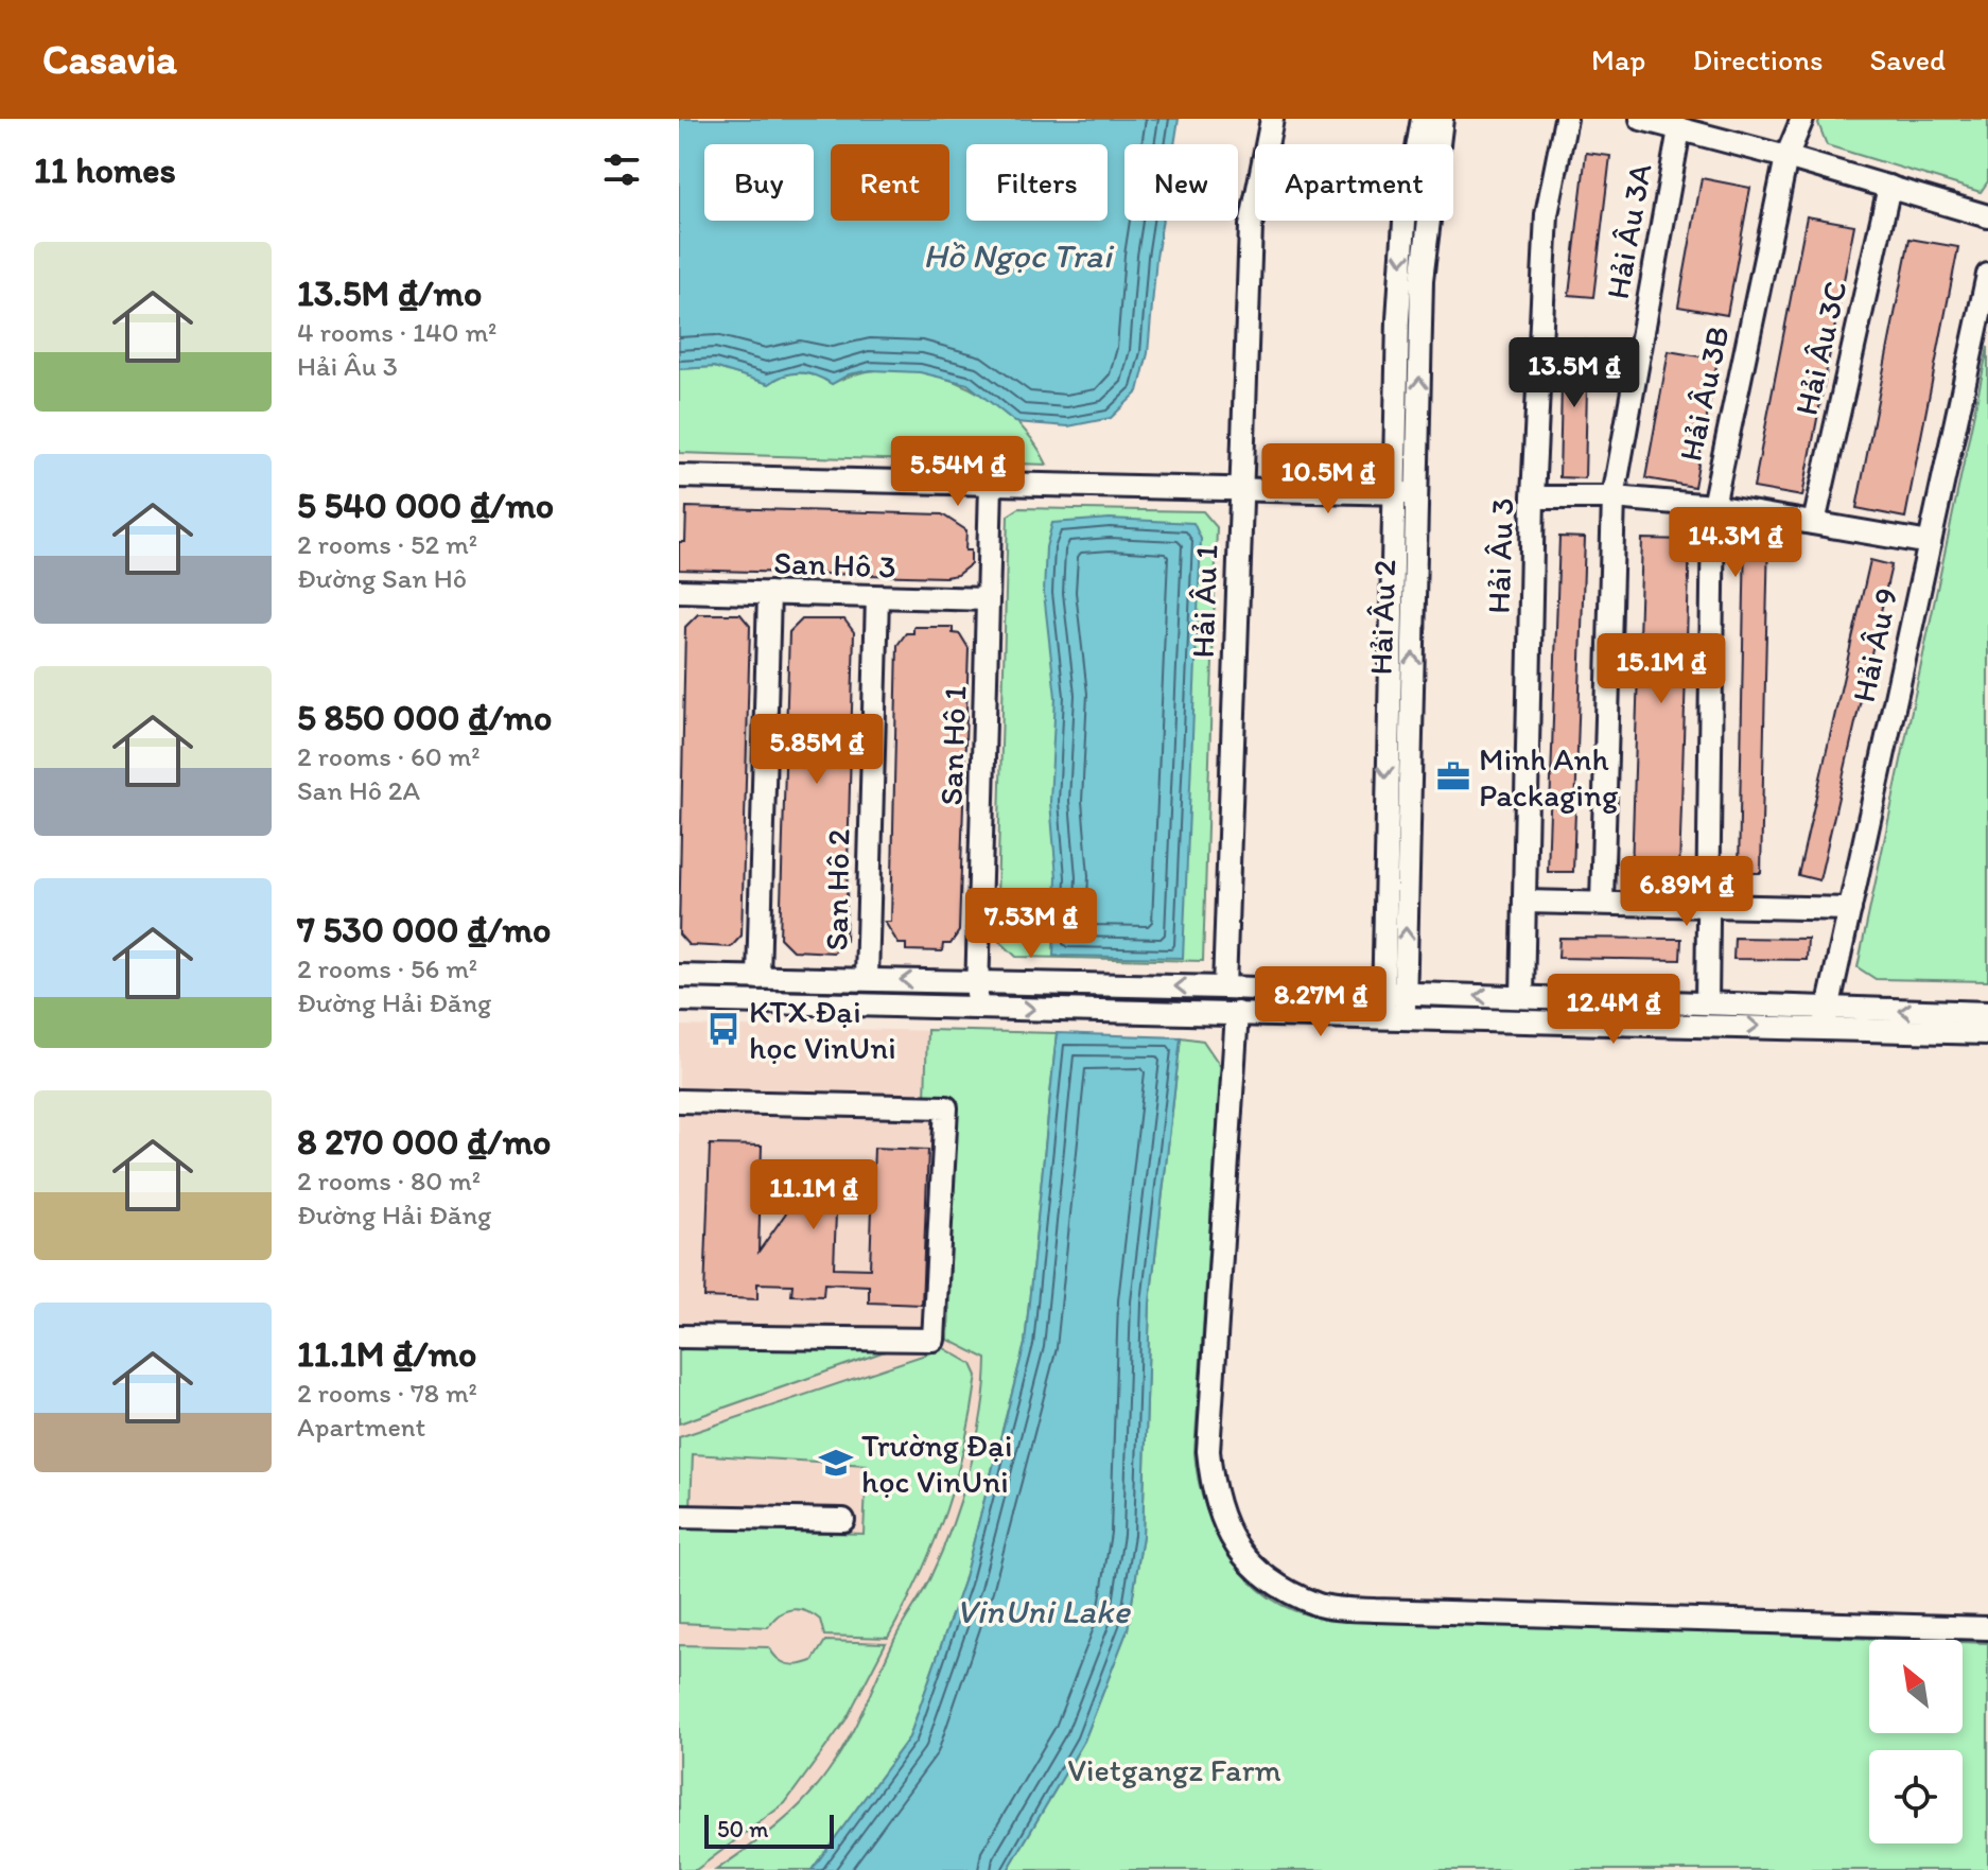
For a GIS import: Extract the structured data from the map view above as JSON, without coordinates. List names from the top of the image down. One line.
{"streets":{"street":["Hải Âu 3A","Hải Âu 3C","Hải Âu 3B","Hải Âu 3","San Hô 3","Hải Âu 1","Hải Âu 2","Hải Âu 9","San Hô 1","San Hô 2"]},"crossings":[["San Hô 3","San Hô 1"],["San Hô 3","San Hô 2"]],"water":["Hồ Ngọc Trai","VinUni Lake"],"parks":["Vietgangz Farm"],"places":{"office":["Minh Anh Packaging"],"bus stop":["KTX Đại học VinUni"],"school or university":["Trường Đại học VinUni"]},"scale_bar":"50 m","north":"top left","page":{"header":"Casavia","nav":["Map","Directions","Saved"],"heading":"11 homes","chip":["Buy","Rent","Filters","New","Apartment"],"list":[{"name":"13.5M ₫/mo","note":"4 rooms · 140 m² · Hải Âu 3"},{"name":"5 540 000 ₫/mo","note":"2 rooms · 52 m² · Đường San Hô"},{"name":"5 850 000 ₫/mo","note":"2 rooms · 60 m² · San Hô 2A"},{"name":"7 530 000 ₫/mo","note":"2 rooms · 56 m² · Đường Hải Đăng"},{"name":"8 270 000 ₫/mo","note":"2 rooms · 80 m² · Đường Hải Đăng"},{"name":"11.1M ₫/mo","note":"2 rooms · 78 m² · Apartment"}],"price":["13.5M ₫","5.54M ₫","10.5M ₫","14.3M ₫","15.1M ₫","5.85M ₫","6.89M ₫","7.53M ₫","8.27M ₫","12.4M ₫","11.1M ₫"],"scale":"50 m"}}
